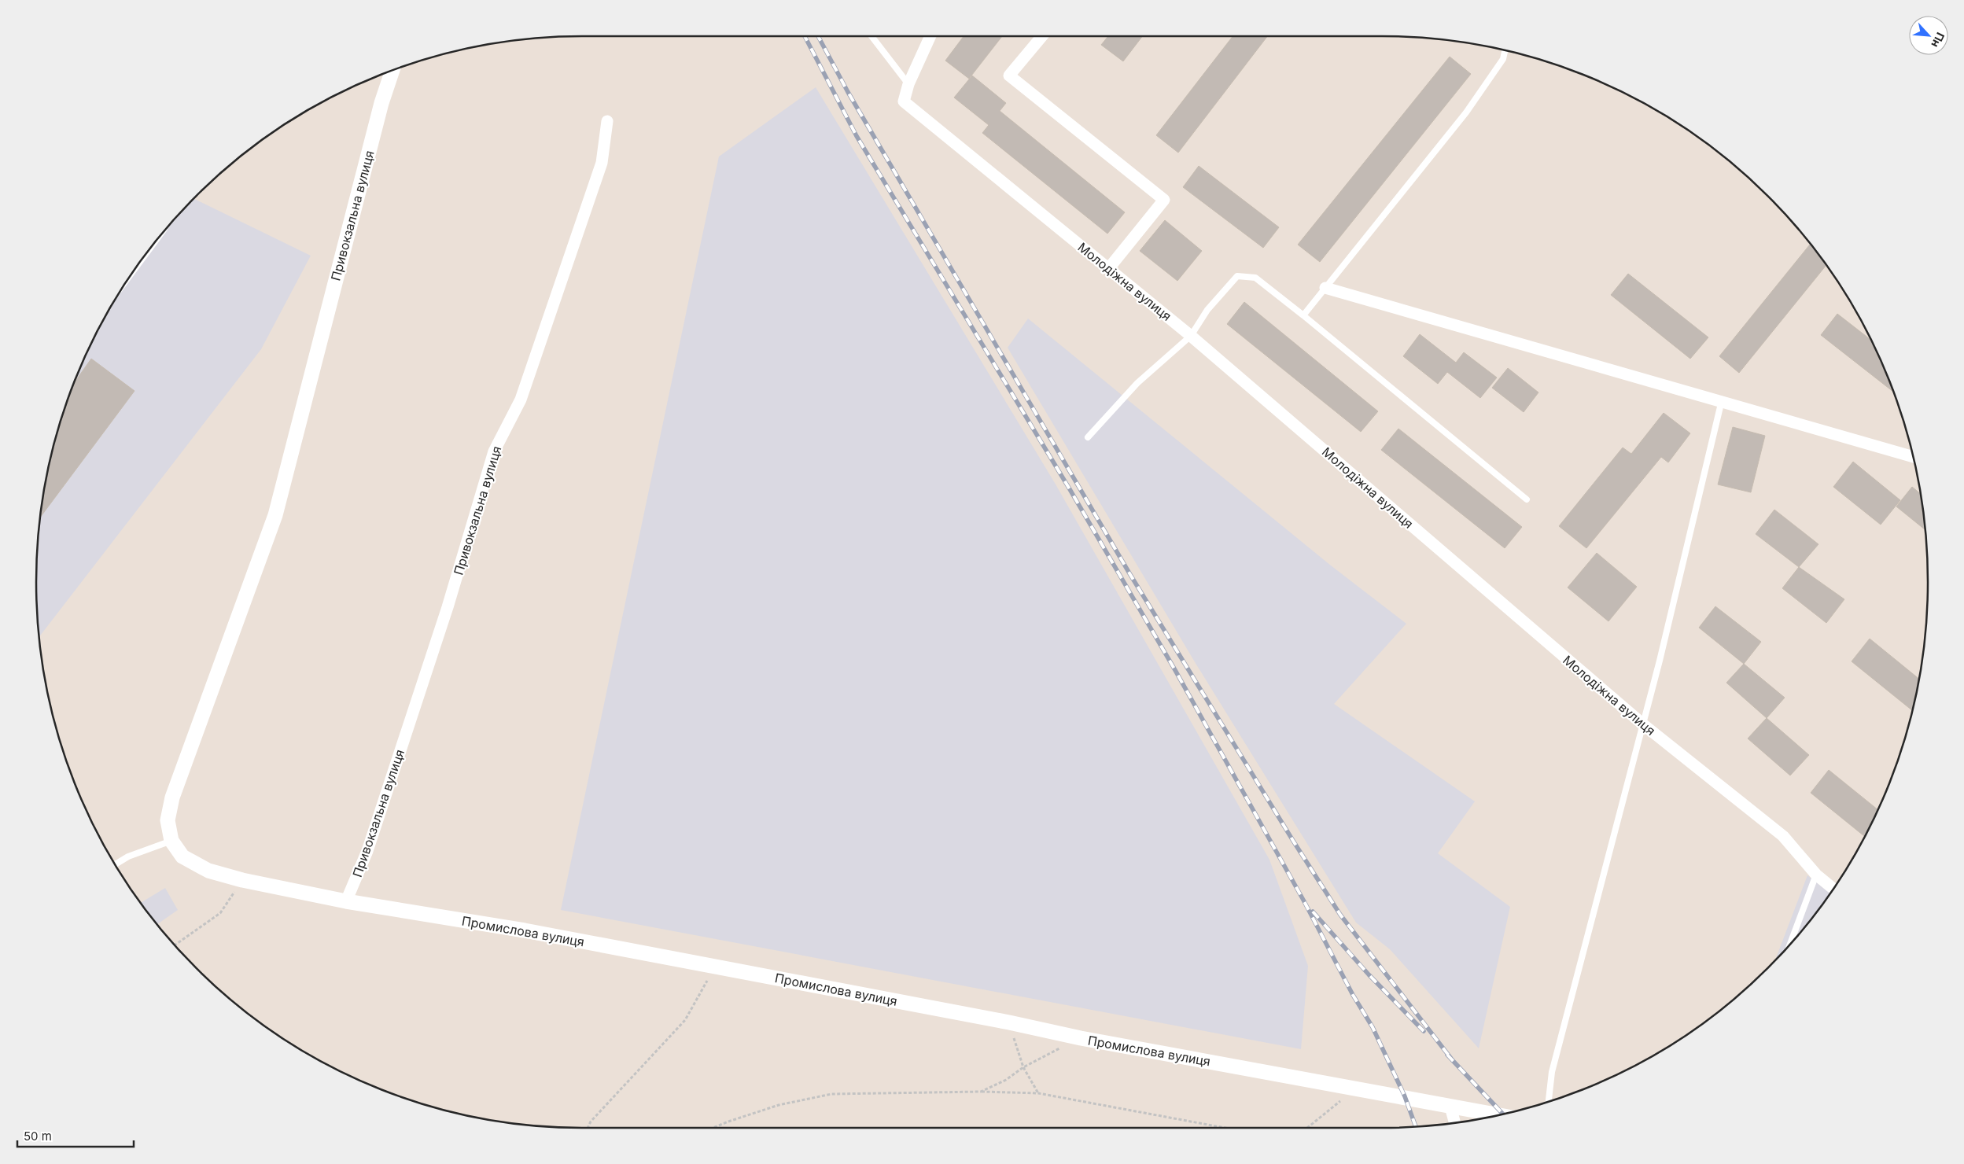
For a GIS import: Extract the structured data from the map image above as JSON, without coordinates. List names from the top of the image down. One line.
{"streets":{"street":["Привокзальна вулиця","Молодіжна вулиця","Промислова вулиця"]},"crossings":[["Привокзальна вулиця","Промислова вулиця"]],"scale_bar":"50 m","north":"bottom right"}
